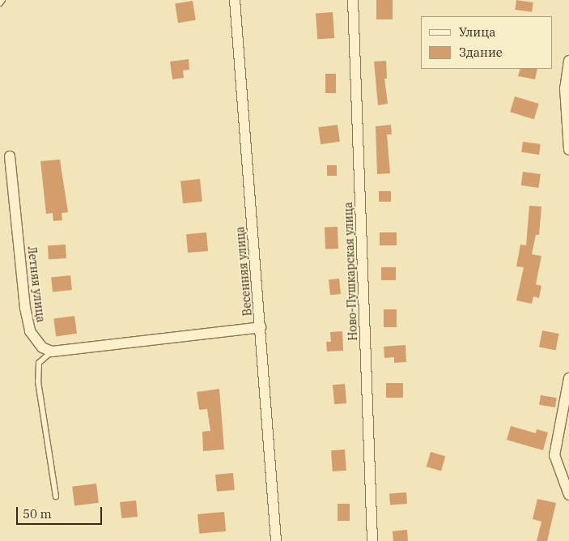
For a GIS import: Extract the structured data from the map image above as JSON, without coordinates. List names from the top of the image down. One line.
{"streets":{"street":["Весенняя улица","Ново-Пушкарская улица","Летняя улица"]},"legend":["Улица","Здание"],"scale_bar":"50 m"}
